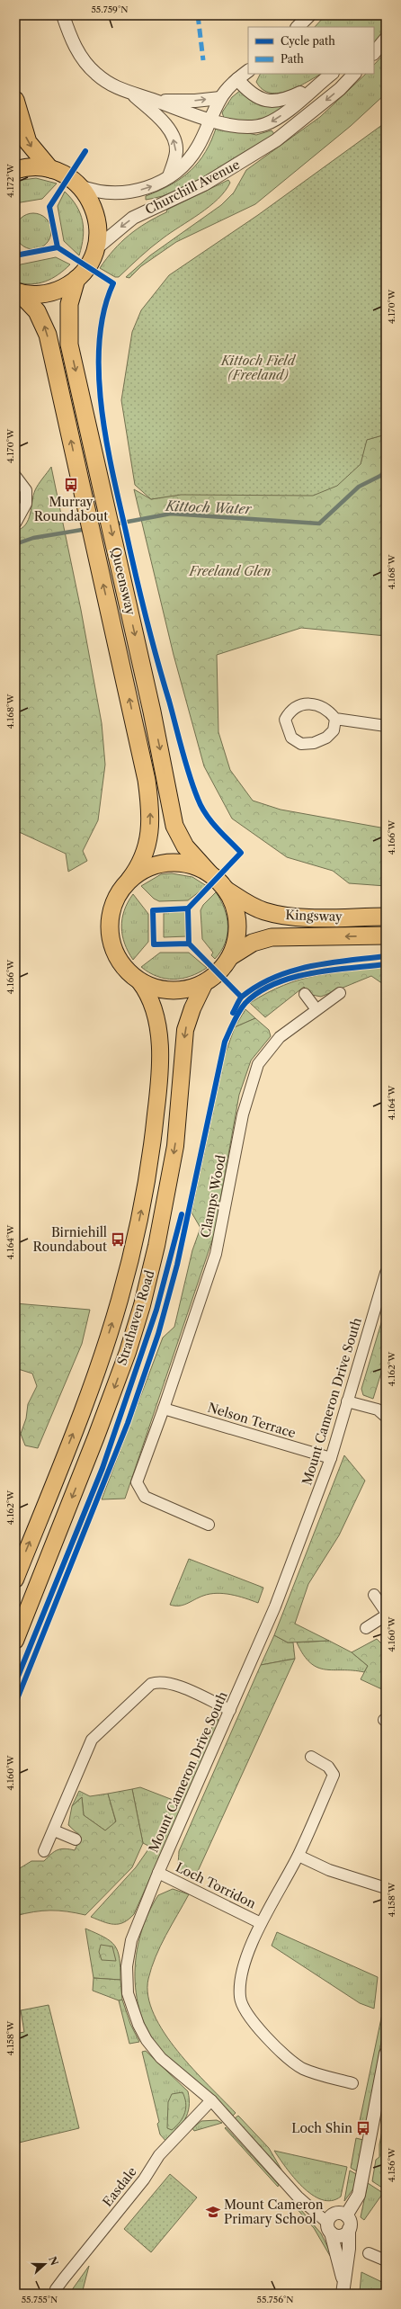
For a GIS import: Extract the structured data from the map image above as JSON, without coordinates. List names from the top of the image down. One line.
{"streets":{"highway":["Queensway","Kingsway"],"main road":["Strathaven Road"],"street":["Churchill Avenue","Clamps Wood","Mount Cameron Drive South","Nelson Terrace","Loch Torridon","Easdale"]},"crossings":[["Queensway","Kingsway"],["Queensway","Strathaven Road"],["Kingsway","Strathaven Road"],["Clamps Wood","Nelson Terrace"],["Mount Cameron Drive South","Nelson Terrace"],["Mount Cameron Drive South","Loch Torridon"],["Mount Cameron Drive South","Easdale"]],"water":["Kittoch Water"],"parks":["Kittoch Field (Freeland)","Freeland Glen"],"places":{"bus stop":["Murray Roundabout","Birniehill Roundabout","Loch Shin"],"school or university":["Mount Cameron Primary School"]},"legend":["Cycle path","Path"],"north":"right","coordinates":["55.759°N","4.172°W","4.170°W","4.168°W","4.166°W","4.164°W","4.162°W","4.160°W","4.158°W","4.156°W","55.755°N","55.756°N"]}
